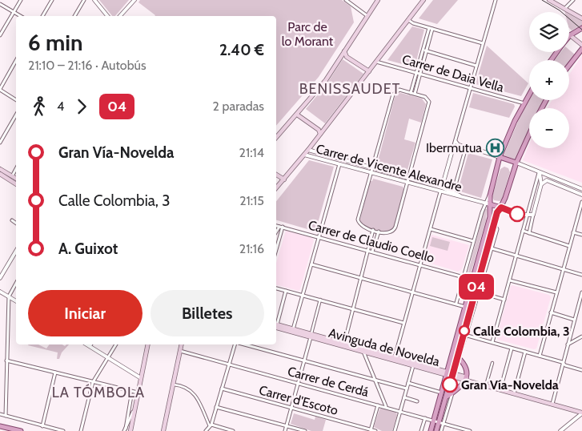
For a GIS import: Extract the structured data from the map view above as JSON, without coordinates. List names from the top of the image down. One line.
{"streets":{"main road":["Avinguda de Novelda"],"street":["Carrer de Daia Vella","Carrer de Vicente Alexandre","Carrer de Claudio Coello","Carrer de Cerdá","Carrer d'Escoto"]},"districts":["BENISSAUDET","LA TÓMBOLA"],"parks":["Parc de lo Morant"],"places":{"hospital":["Ibermutua"],"other":["Calle Colombia, 3","Gran Vía-Novelda"]},"lines":["bus line 04"],"page":{"on_map":"04","map_buttons":["+","−"],"heading":["6 min","21:10 – 21:16 · Autobús","2.40 €"],"legs":["4","04","2 paradas"],"list":[{"name":"Gran Vía-Novelda","value":"21:14"},{"name":"Calle Colombia, 3","value":"21:15"},{"name":"A. Guixot","value":"21:16"}],"buttons":["Iniciar","Billetes"]}}
